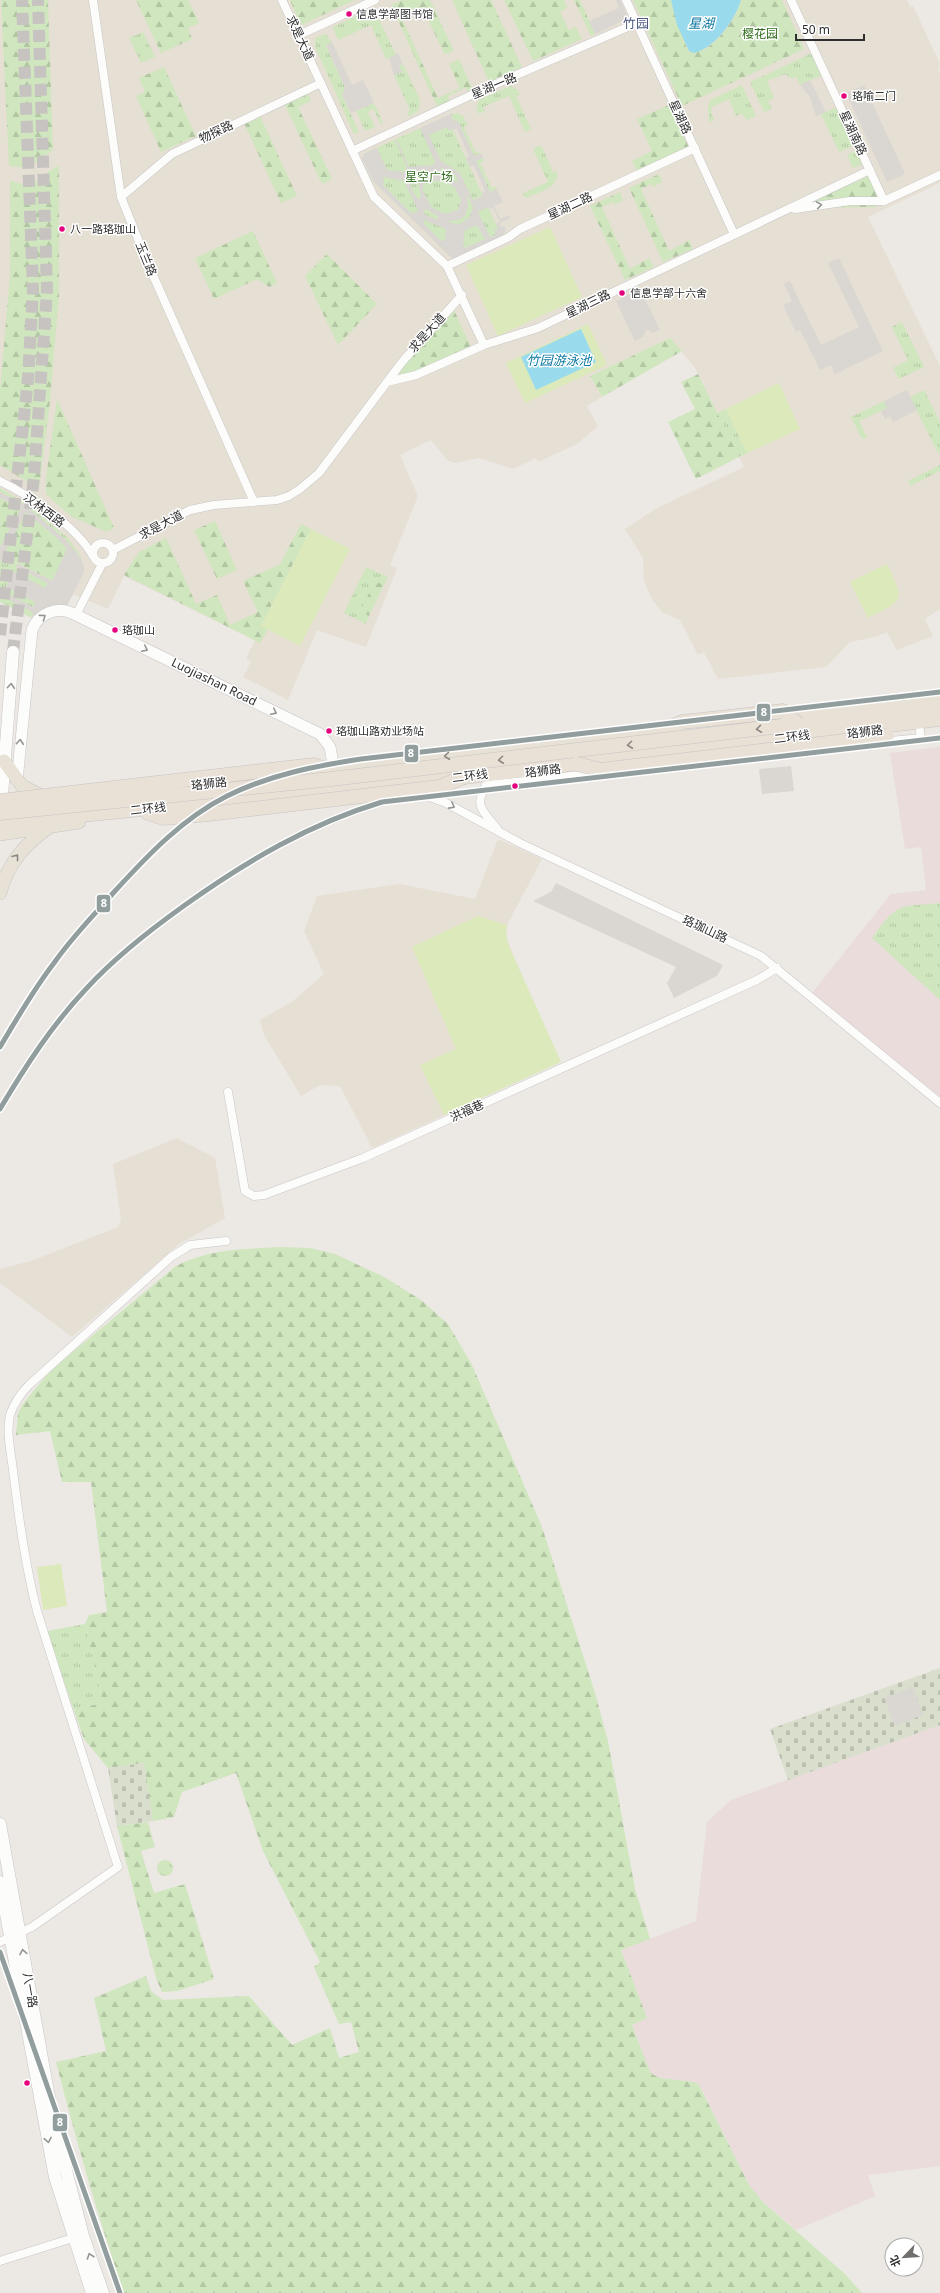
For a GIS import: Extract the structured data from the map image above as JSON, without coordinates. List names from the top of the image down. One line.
{"streets":{"highway":["二环线"],"main road":["珞狮路","八一路"],"street":["求是大道","星湖一路","星湖路","物探路","星湖南路","星湖二路","玉兰路","星湖三路","汉林西路","Luojiashan Road","珞珈山路","洪福巷"]},"crossings":[["求是大道","星湖一路"],["求是大道","物探路"],["求是大道","星湖二路"],["求是大道","玉兰路"],["求是大道","星湖三路"],["星湖一路","星湖路"],["星湖路","星湖二路"],["星湖路","星湖三路"],["物探路","玉兰路"],["星湖南路","星湖三路"],["Luojiashan Road","珞狮路"],["珞狮路","二环线"],["珞狮路","珞珈山路"],["珞珈山路","洪福巷"]],"one_way":["Luojiashan Road"],"districts":["竹园"],"water":["星湖","竹园游泳池"],"parks":["樱花园","星空广场"],"places":["信息学部图书馆","珞喻二门","八一路珞珈山","信息学部十六舍","珞珈山","珞珈山路劝业场站"],"lines":["transit line 8"],"scale_bar":"50 m","north":"bottom left"}
